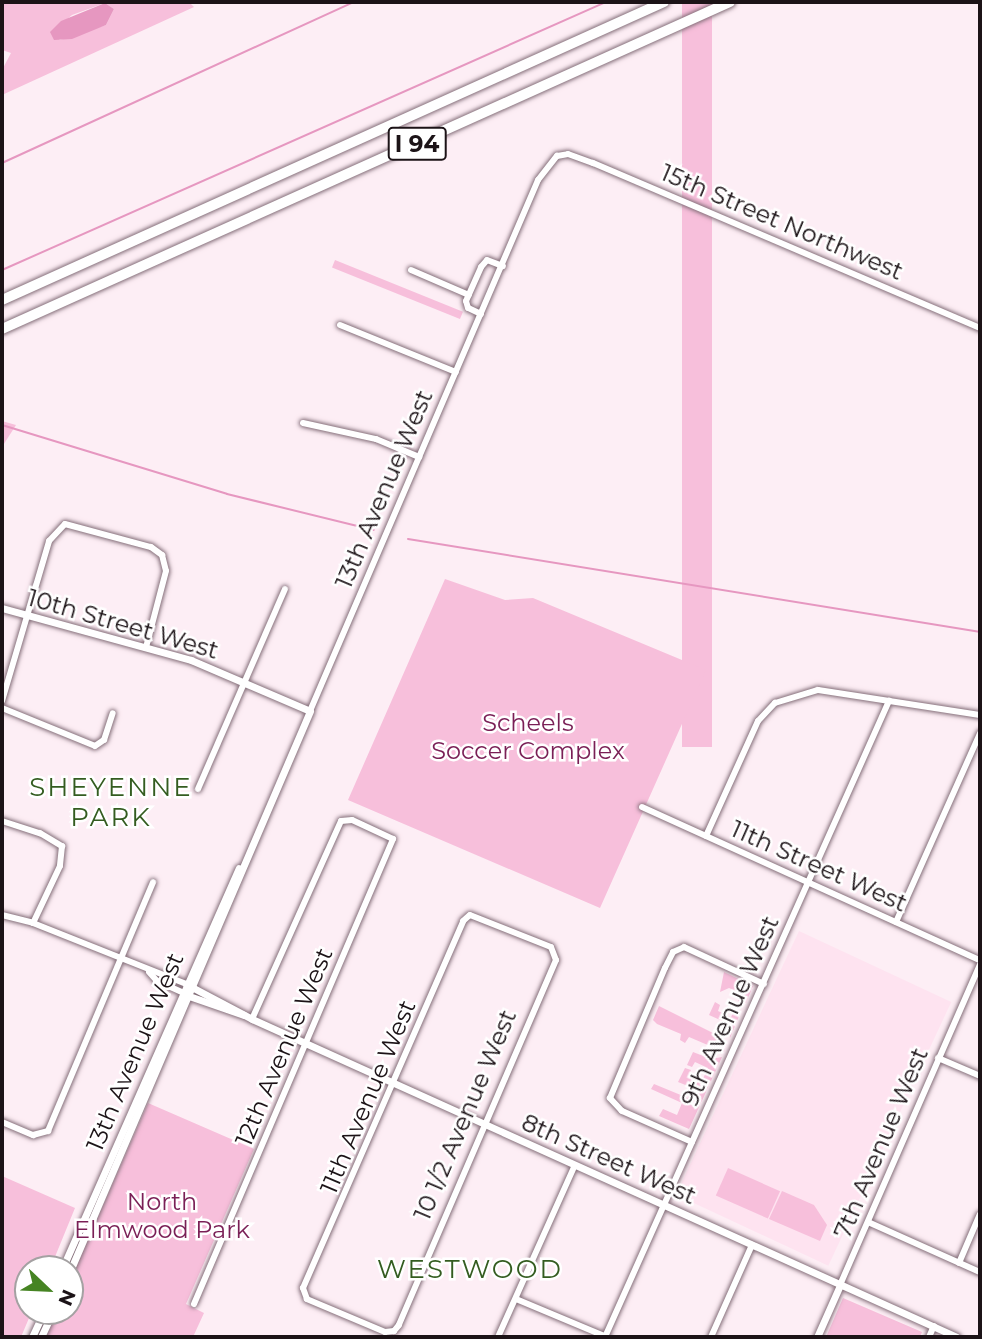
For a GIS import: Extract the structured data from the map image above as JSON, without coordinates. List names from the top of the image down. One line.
{"streets":{"highway":["I 94"],"street":["15th Street Northwest","13th Avenue West","10th Street West","11th Street West","9th Avenue West","12th Avenue West","11th Avenue West","10 1/2 Avenue West","7th Avenue West","8th Street West"]},"crossings":[["15th Street Northwest","13th Avenue West"],["13th Avenue West","10th Street West"],["13th Avenue West","8th Street West"],["11th Street West","9th Avenue West"],["11th Street West","7th Avenue West"],["9th Avenue West","8th Street West"],["12th Avenue West","8th Street West"],["11th Avenue West","10 1/2 Avenue West"],["11th Avenue West","8th Street West"],["10 1/2 Avenue West","8th Street West"],["7th Avenue West","8th Street West"]],"districts":["SHEYENNE PARK","WESTWOOD"],"parks":["Scheels Soccer Complex","North Elmwood Park"],"north":"bottom right"}
